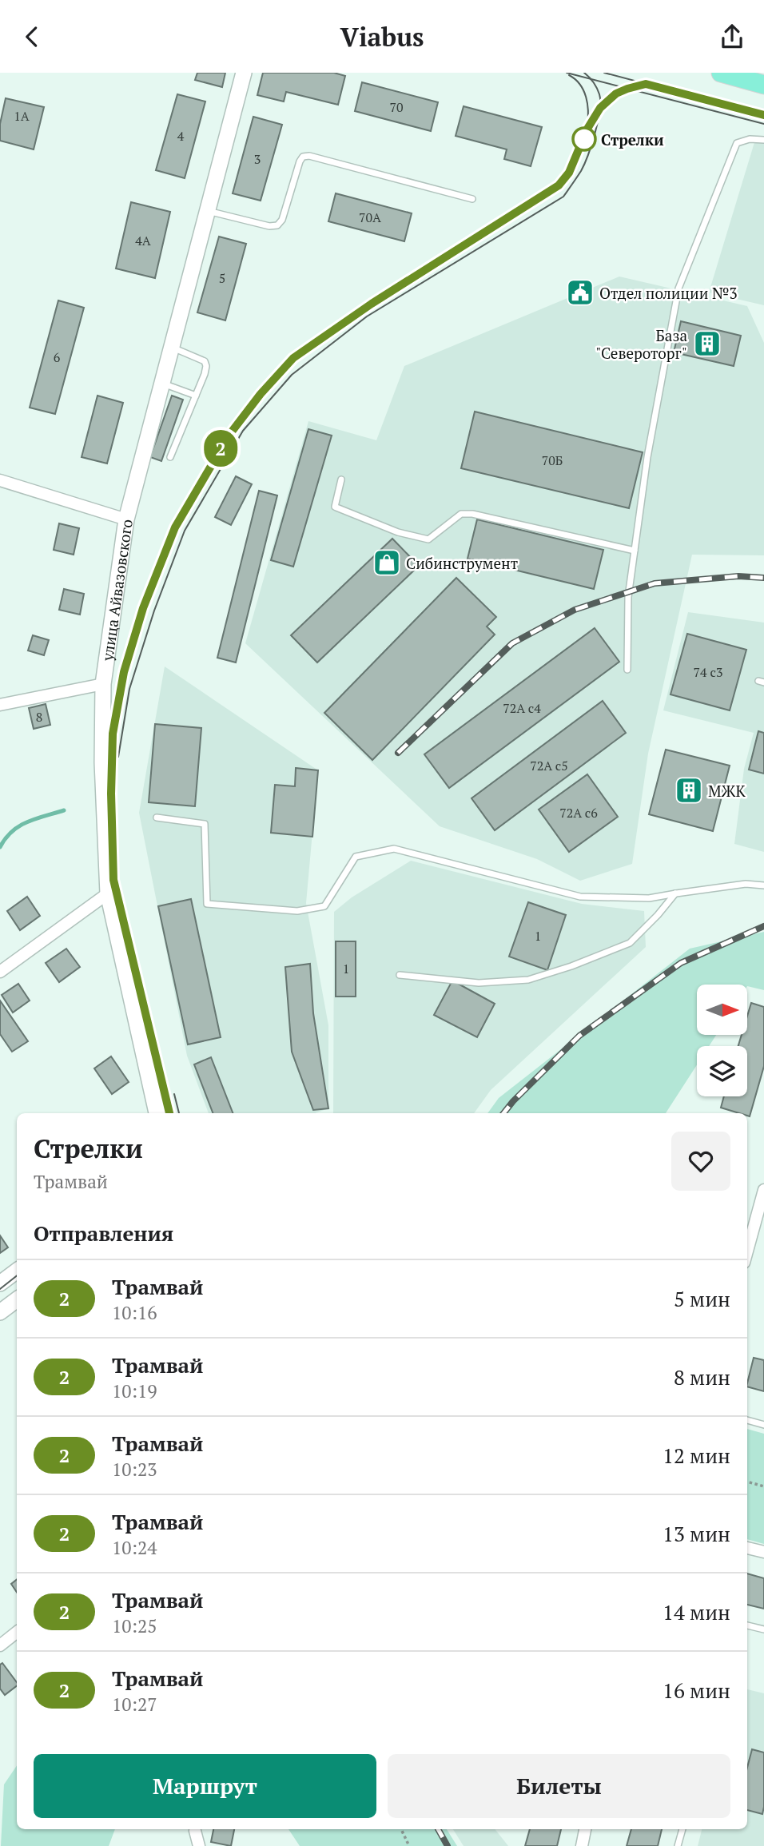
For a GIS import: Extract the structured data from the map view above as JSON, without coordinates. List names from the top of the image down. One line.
{"streets":{"street":["улица Айвазовского"]},"places":{"other":["Стрелки"],"public building":["Отдел полиции №3"],"building":["База \"Североторг\"","МЖК"],"shop":["Сибинструмент"]},"lines":["tram line 2"],"house_numbers":["70","1А","4","3","70А","4А","5","6","70Б","74 с3","72А с4","8","72А с5","72А с6","1","1"],"north":"right","page":{"header":"Viabus","on_map":"2","heading":[["Стрелки","Трамвай"],"Отправления"],"list":[{"mark":"2","name":"Трамвай","note":"10:16","value":"5 мин"},{"mark":"2","name":"Трамвай","note":"10:19","value":"8 мин"},{"mark":"2","name":"Трамвай","note":"10:23","value":"12 мин"},{"mark":"2","name":"Трамвай","note":"10:24","value":"13 мин"},{"mark":"2","name":"Трамвай","note":"10:25","value":"14 мин"},{"mark":"2","name":"Трамвай","note":"10:27","value":"16 мин"}],"buttons":["Маршрут","Билеты"]}}
